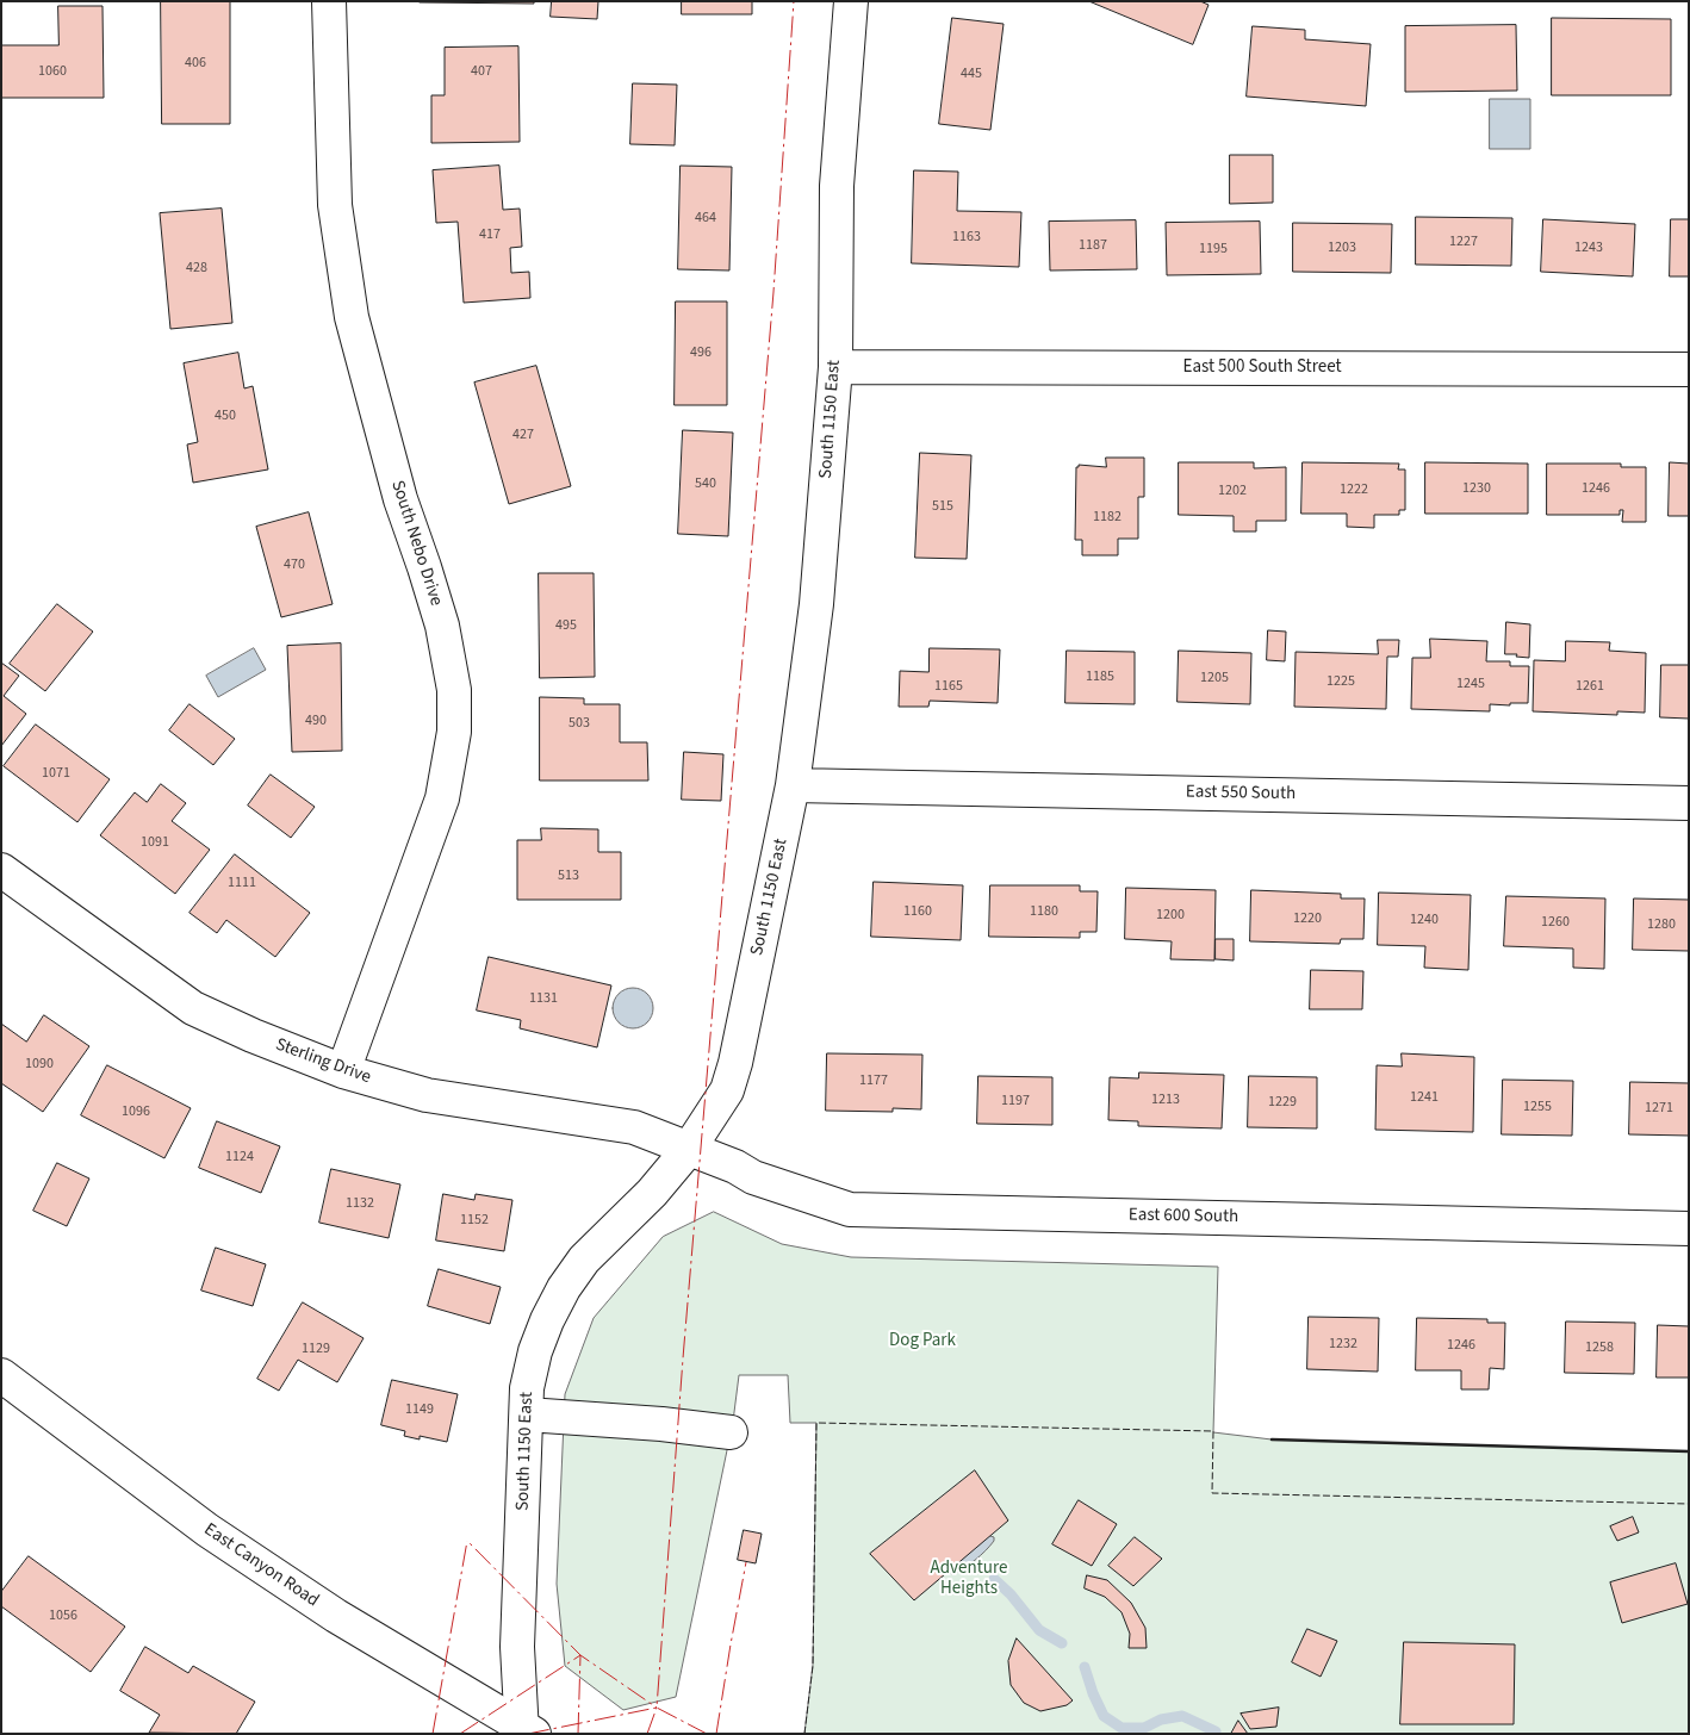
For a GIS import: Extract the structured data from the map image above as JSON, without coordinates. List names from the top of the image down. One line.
{"streets":{"street":["East 500 South Street","South 1150 East","South Nebo Drive","East 550 South","Sterling Drive","East 600 South","East Canyon Road"]},"crossings":[["East 500 South Street","South 1150 East"],["South 1150 East","East 550 South"],["South 1150 East","Sterling Drive"],["South 1150 East","East 600 South"],["South 1150 East","East Canyon Road"],["South Nebo Drive","Sterling Drive"],["Sterling Drive","East 600 South"]],"parks":["Dog Park","Adventure Heights"],"house_numbers":["406","1060","407","445","464","417","1163","1227","1187","1203","1243","1195","428","496","450","427","540","1230","1246","1222","1202","515","1182","470","495","1185","1205","1225","1245","1165","1261","490","503","1071","1091","513","1111","1160","1180","1200","1220","1240","1260","1280","1131","1090","1177","1241","1213","1197","1229","1255","1271","1096","1124","1132","1152","1232","1246","1258","1129","1149","1056"]}
